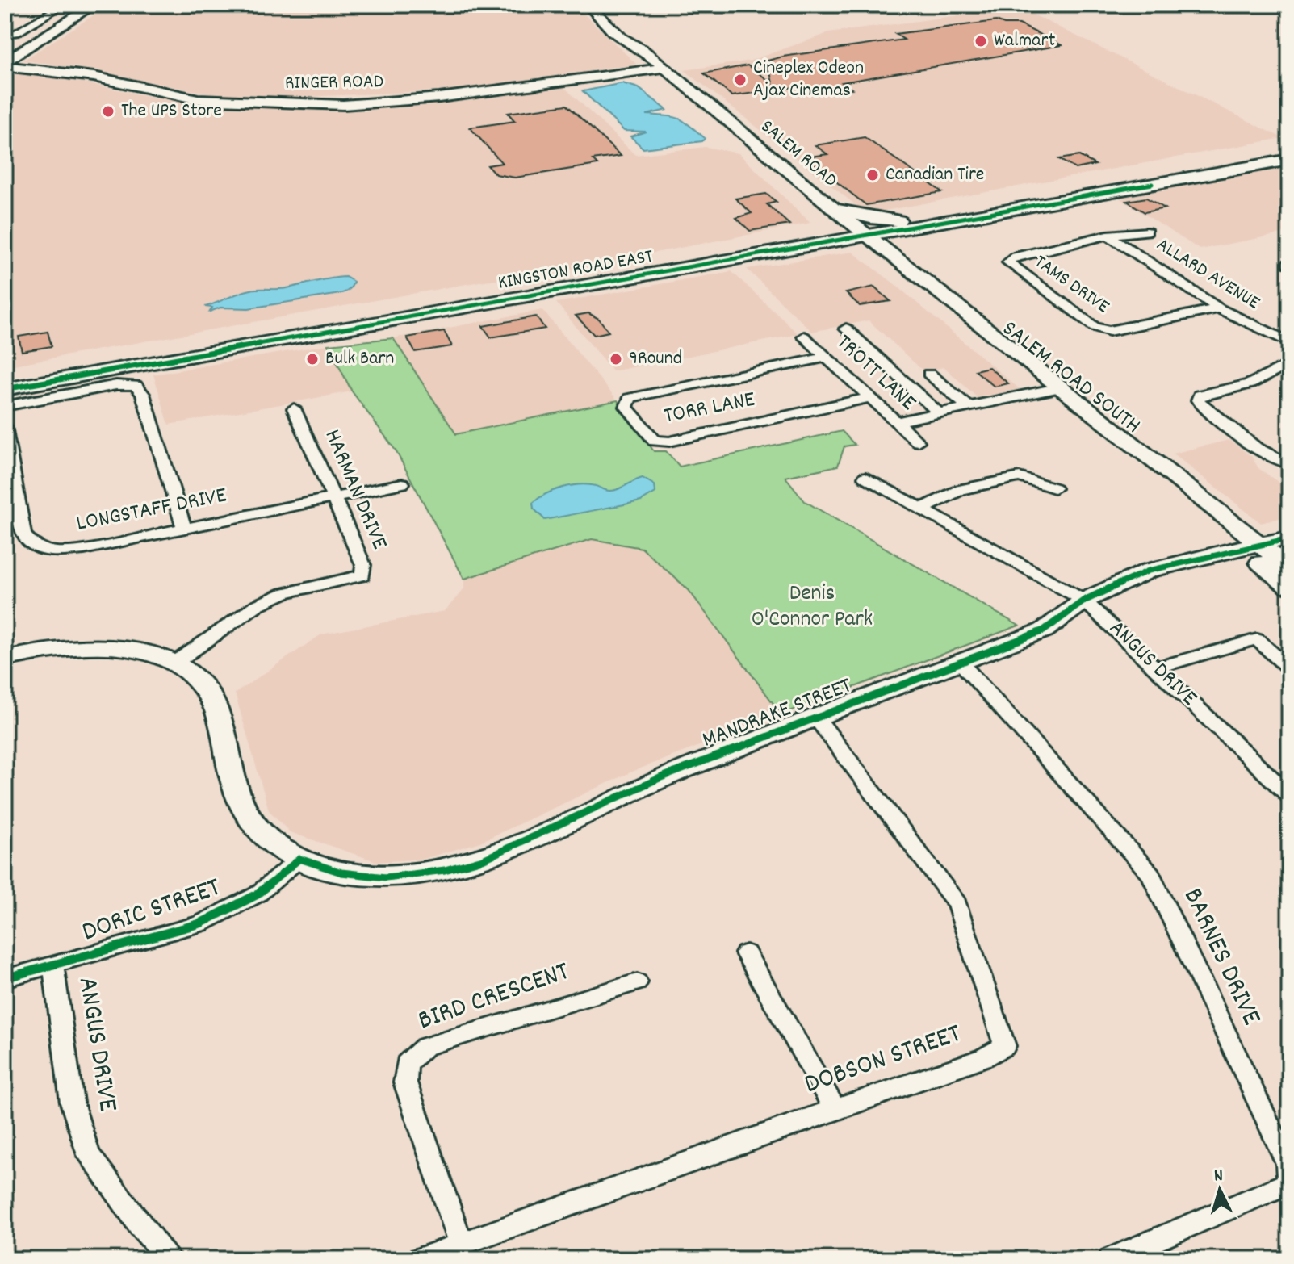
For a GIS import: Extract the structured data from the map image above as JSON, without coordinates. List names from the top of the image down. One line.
{"streets":{"main road":["KINGSTON ROAD EAST"],"street":["RINGER ROAD","SALEM ROAD","ALLARD AVENUE","TAMS DRIVE","TROTT LANE","SALEM ROAD SOUTH","TORR LANE","HARMAN DRIVE","LONGSTAFF DRIVE","ANGUS DRIVE","MANDRAKE STREET","DORIC STREET","BARNES DRIVE","BIRD CRESCENT","DOBSON STREET"]},"crossings":[["RINGER ROAD","SALEM ROAD"],["SALEM ROAD","KINGSTON ROAD EAST"],["SALEM ROAD","SALEM ROAD SOUTH"],["KINGSTON ROAD EAST","SALEM ROAD SOUTH"],["ALLARD AVENUE","TAMS DRIVE"],["TROTT LANE","TORR LANE"],["SALEM ROAD SOUTH","MANDRAKE STREET"],["HARMAN DRIVE","LONGSTAFF DRIVE"],["HARMAN DRIVE","MANDRAKE STREET"],["ANGUS DRIVE","MANDRAKE STREET"],["ANGUS DRIVE","DORIC STREET"],["MANDRAKE STREET","DORIC STREET"],["MANDRAKE STREET","BARNES DRIVE"],["MANDRAKE STREET","DOBSON STREET"],["BIRD CRESCENT","DOBSON STREET"]],"parks":["Denis O'Connor Park"],"places":["Walmart","Cineplex Odeon Ajax Cinemas","The UPS Store","Canadian Tire","Bulk Barn","9Round"],"north":"top"}
